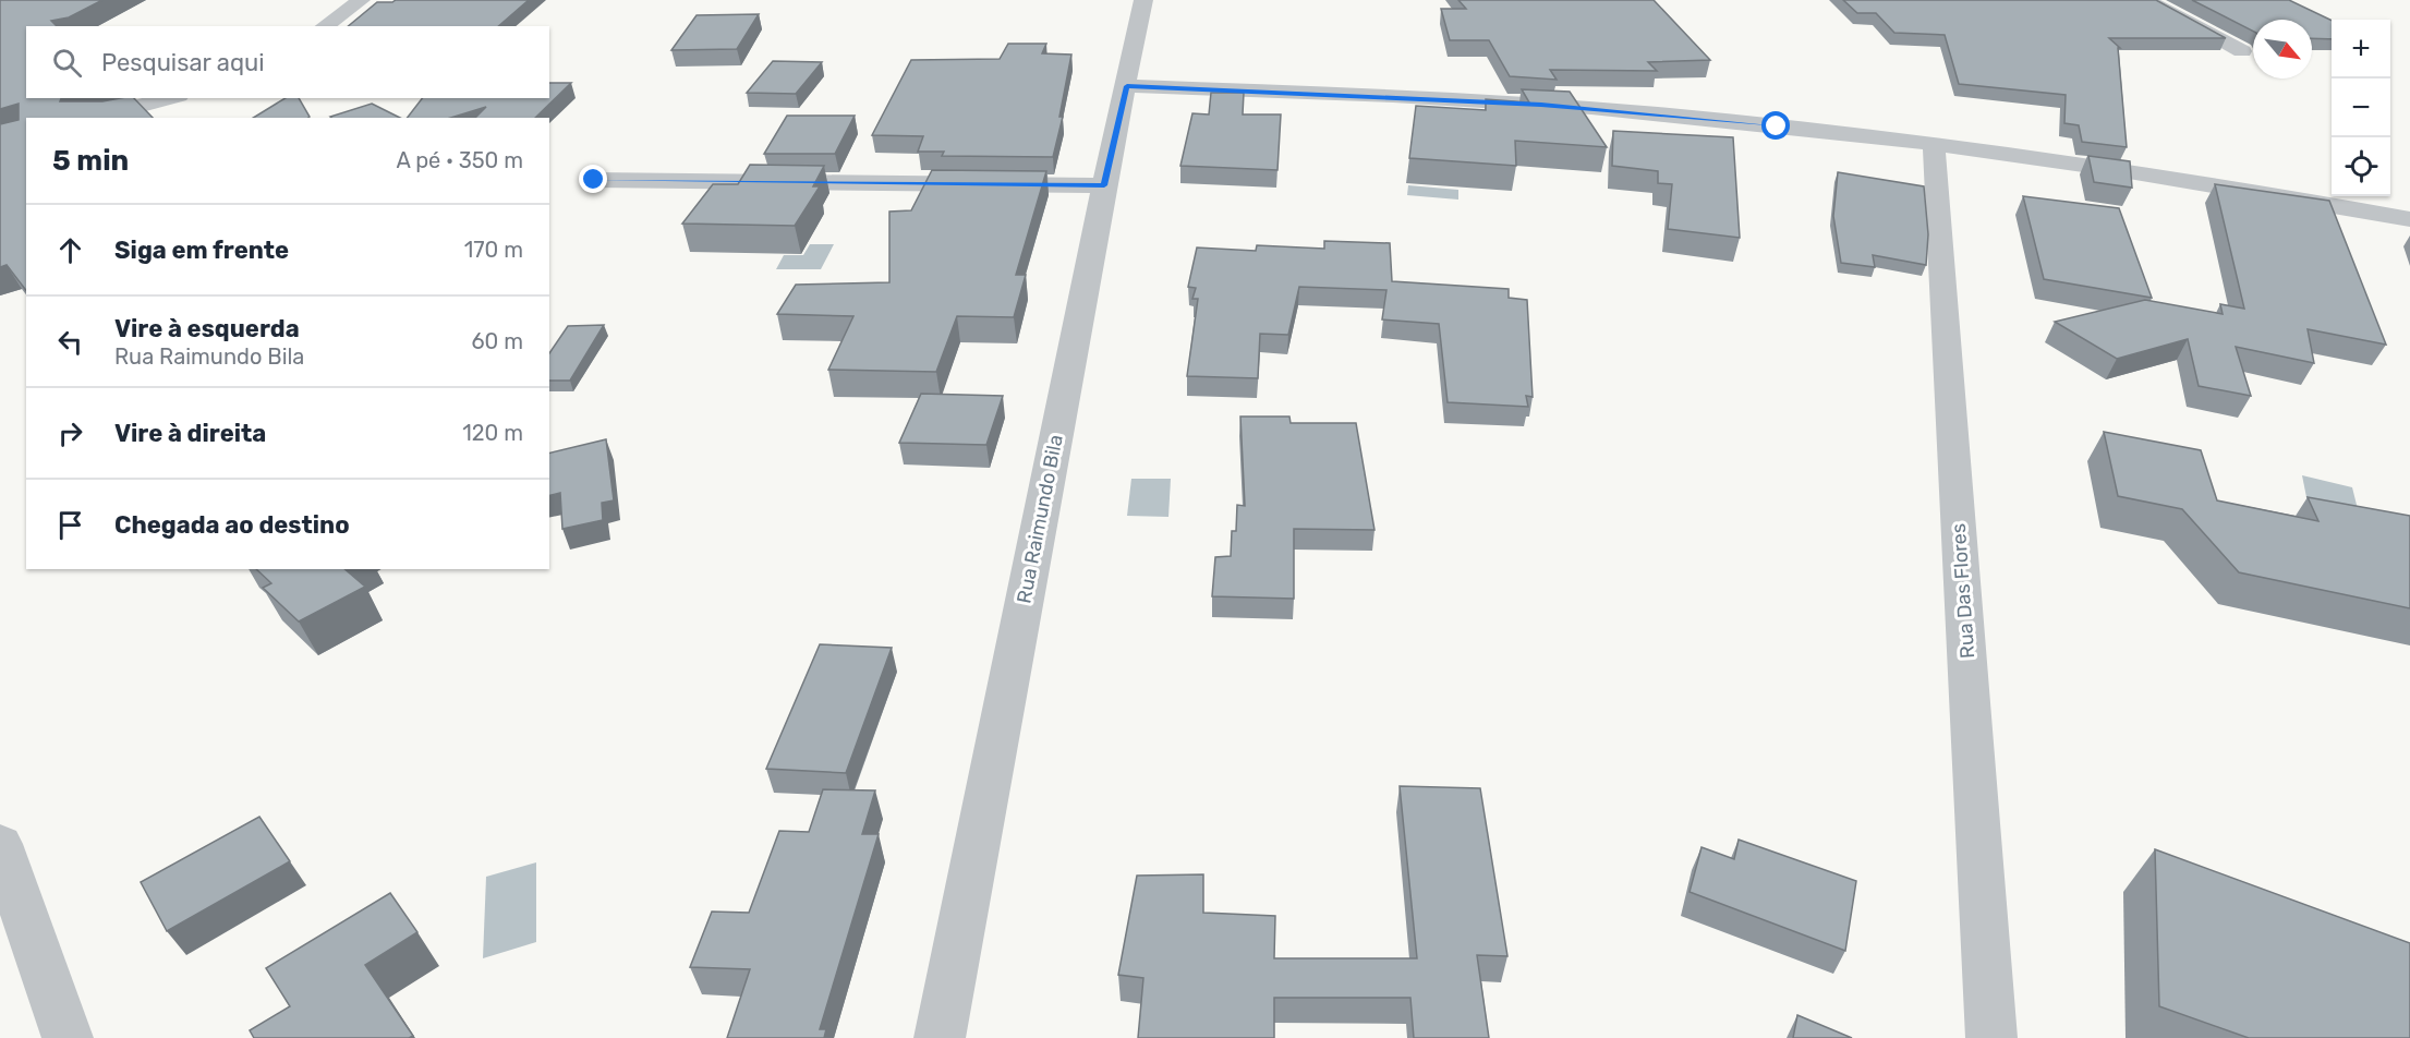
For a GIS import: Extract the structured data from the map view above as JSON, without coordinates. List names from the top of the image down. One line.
{"streets":{"street":["Rua Raimundo Bila","Rua Das Flores"]},"north":"bottom right","page":{"map_buttons":["+","−"],"search":"Pesquisar aqui","heading":["5 min","A pé · 350 m"],"list":[["Siga em frente","170 m"],["Vire à esquerda","Rua Raimundo Bila","60 m"],["Vire à direita","120 m"],"Chegada ao destino"]}}
